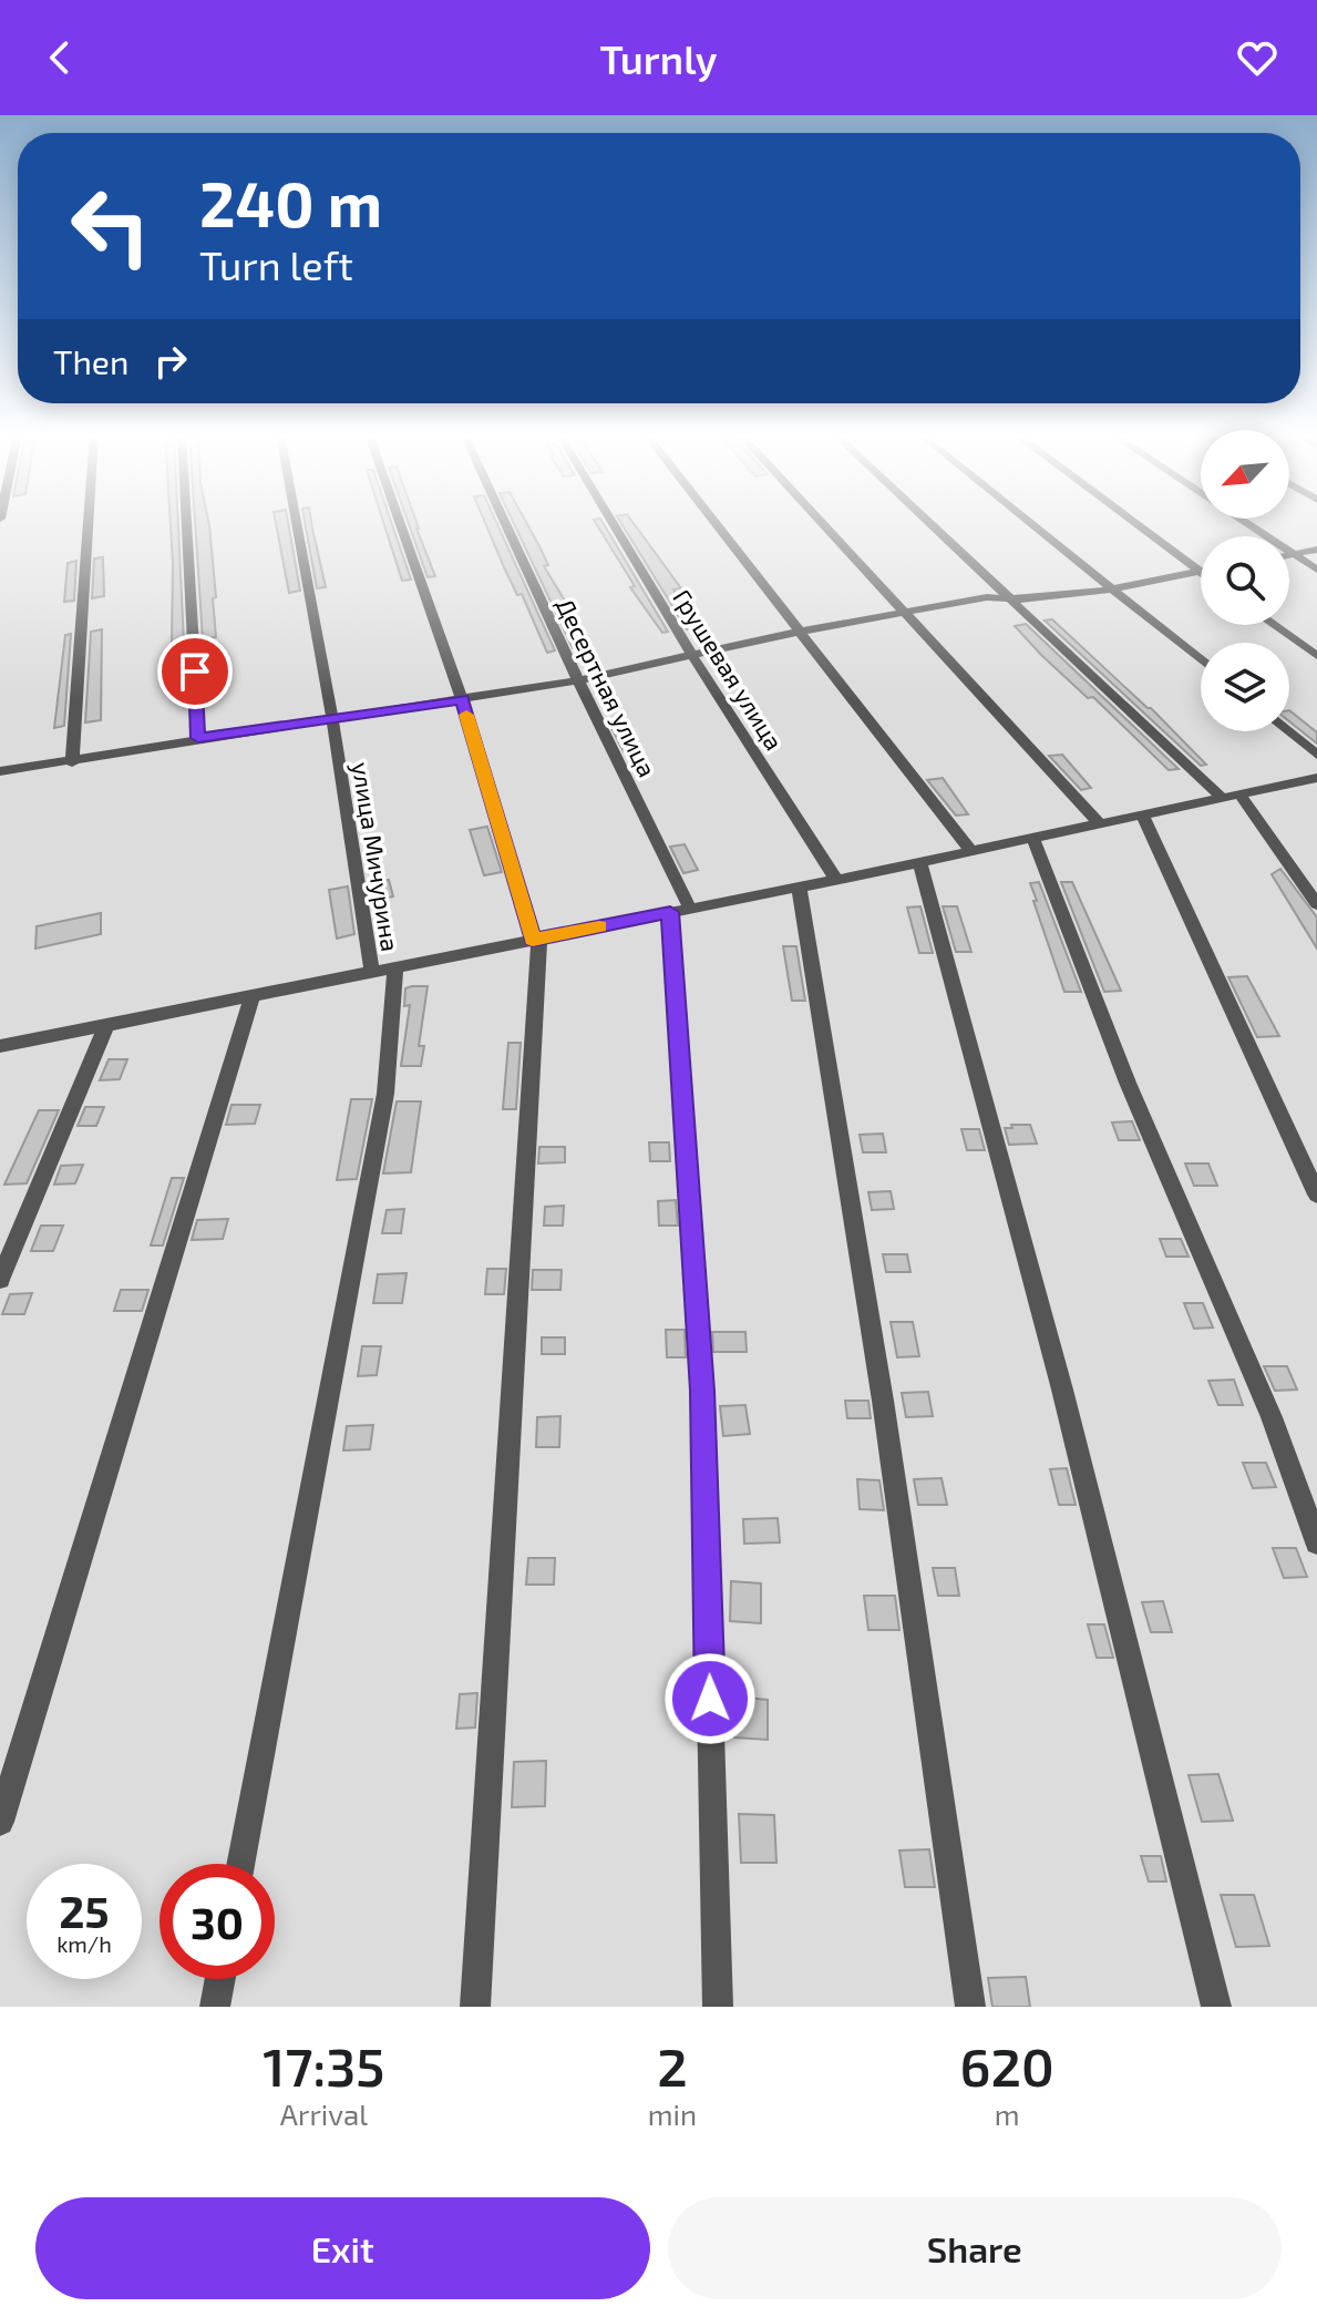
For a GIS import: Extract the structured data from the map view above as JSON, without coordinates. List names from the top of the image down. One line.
{"streets":{"street":["Грушевая улица","Десертная улица","улица Мичурина"]},"north":"bottom left","page":{"header":"Turnly","turn":["240 m","Turn left"],"then":"Then","speed":"25 km/h","limit":"30","eta":["17:35","Arrival","2","min","620","m"],"buttons":["Exit","Share"]}}
